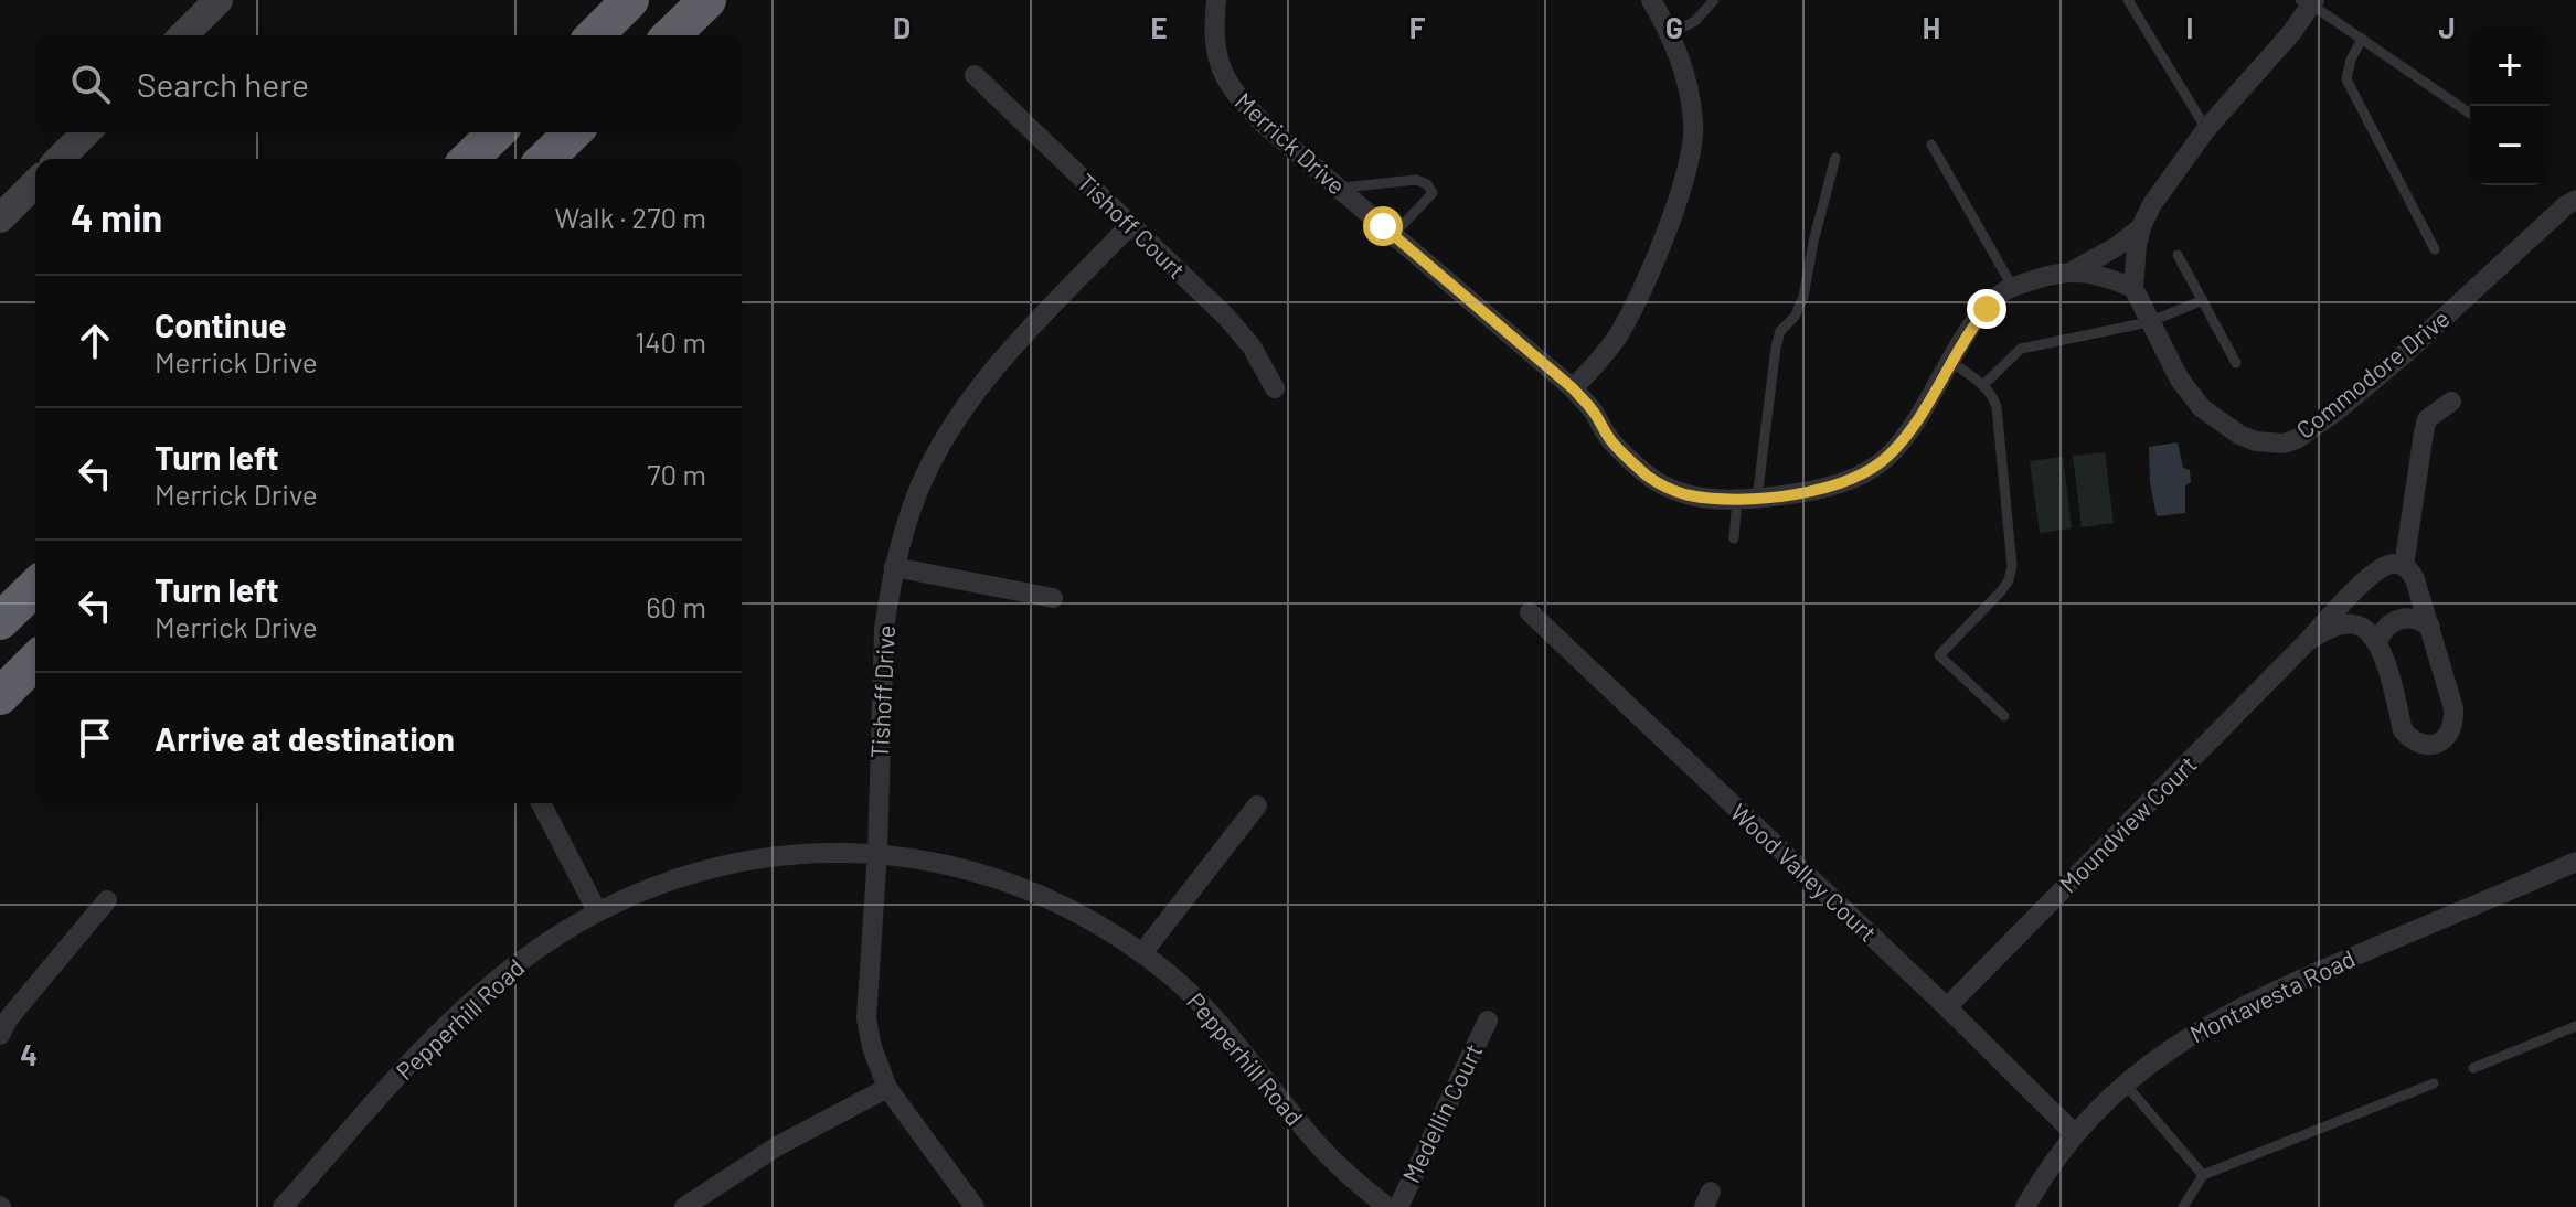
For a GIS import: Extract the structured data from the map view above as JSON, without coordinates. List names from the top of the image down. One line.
{"streets":{"street":["Merrick Drive","Tishoff Court","Commodore Drive","Tishoff Drive","Moundview Court","Wood Valley Court","Montavesta Road","Pepperhill Road","Medellin Court"]},"crossings":[["Merrick Drive","Commodore Drive"],["Tishoff Court","Tishoff Drive"],["Tishoff Drive","Pepperhill Road"],["Moundview Court","Wood Valley Court"],["Wood Valley Court","Montavesta Road"]],"page":{"map_buttons":["+","−"],"search":"Search here","heading":["4 min","Walk · 270 m"],"list":[["Continue","Merrick Drive","140 m"],["Turn left","Merrick Drive","70 m"],["Turn left","Merrick Drive","60 m"],"Arrive at destination"]},"grid":{"columns":["D","E","F","G","H","I","J"],"rows":["4"]}}
